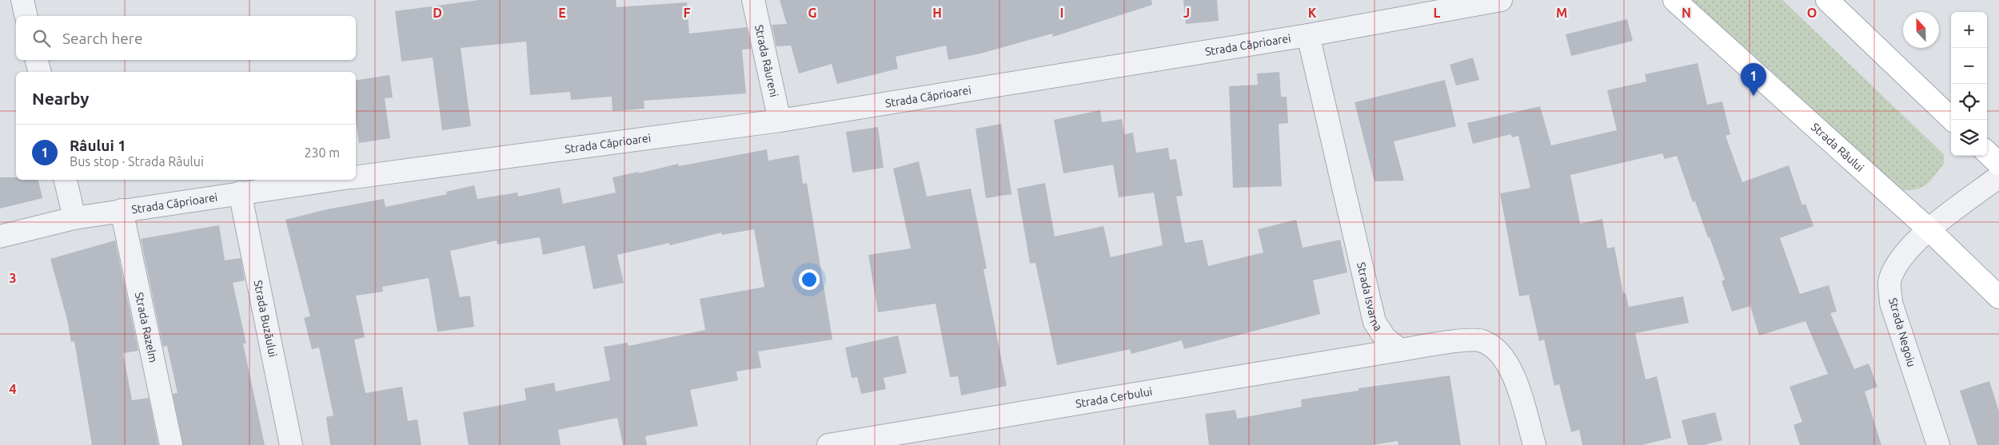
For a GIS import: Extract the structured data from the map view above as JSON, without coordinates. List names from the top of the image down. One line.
{"streets":{"main road":["Strada Râului"],"street":["Strada Căprioarei","Strada Râureni","Strada Isvarna","Strada Buzăului","Strada Razelm","Strada Negoiu","Strada Cerbului"]},"crossings":[["Strada Căprioarei","Strada Râureni"],["Strada Căprioarei","Strada Isvarna"],["Strada Căprioarei","Strada Buzăului"],["Strada Căprioarei","Strada Razelm"],["Strada Râului","Strada Negoiu"],["Strada Isvarna","Strada Cerbului"]],"north":"top","page":{"map_buttons":["+","−"],"search":"Search here","pins":"1","heading":"Nearby","list":[{"mark":"1","name":"Râului 1","note":"Bus stop · Strada Râului","value":"230 m"}]},"grid":{"columns":["D","E","F","G","H","I","J","K","L","M","N","O"],"rows":["3","4"]}}
